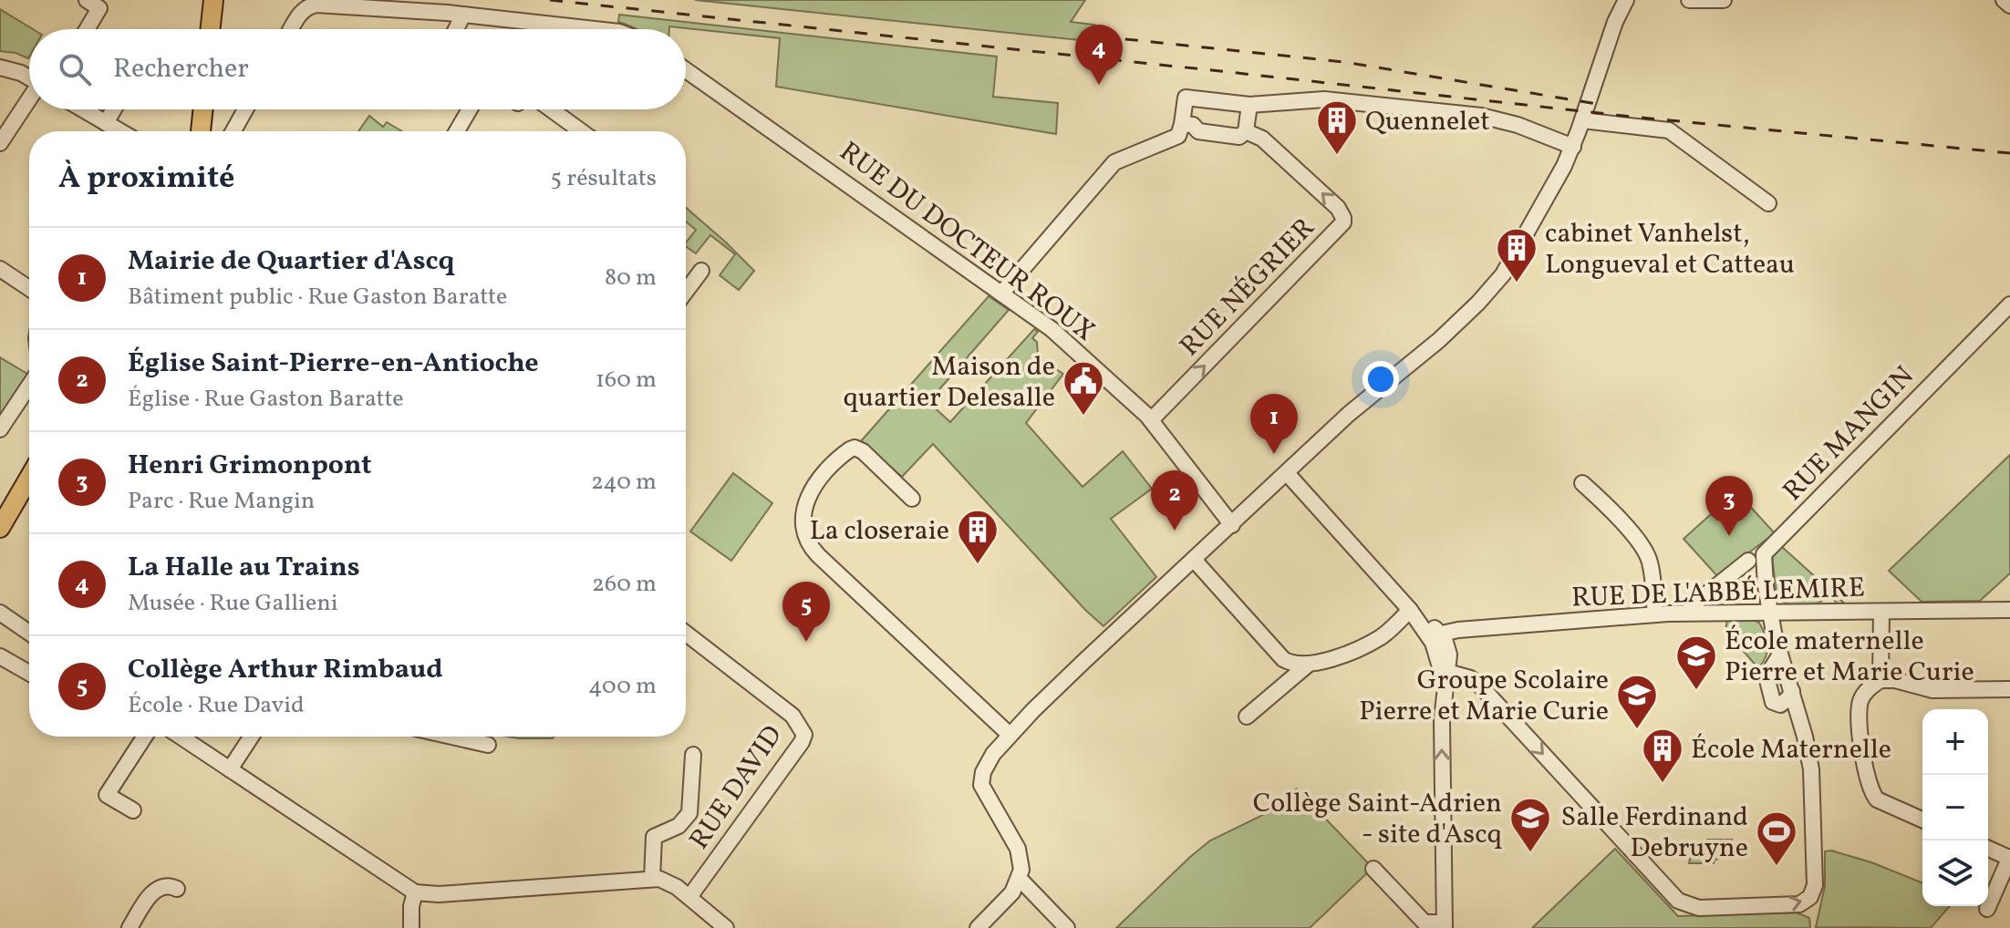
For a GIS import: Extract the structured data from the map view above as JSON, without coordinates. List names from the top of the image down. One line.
{"streets":{"street":["RUE DU DOCTEUR ROUX","RUE NÉGRIER","RUE MANGIN","RUE DE L'ABBÉ LEMIRE","RUE DAVID"]},"crossings":[["RUE DU DOCTEUR ROUX","RUE NÉGRIER"],["RUE MANGIN","RUE DE L'ABBÉ LEMIRE"]],"places":{"building":["Quennelet","cabinet Vanhelst, Longueval et Catteau","La closeraie","École Maternelle"],"public building":["Maison de quartier Delesalle"],"school or university":["École maternelle Pierre et Marie Curie","Groupe Scolaire Pierre et Marie Curie","Collège Saint-Adrien - site d'Ascq"],"sports":["Salle Ferdinand Debruyne"]},"page":{"pins":["4","1","2","3","5"],"search":"Rechercher","heading":["À proximité","5 résultats"],"list":[{"mark":"1","name":"Mairie de Quartier d'Ascq","note":"Bâtiment public · Rue Gaston Baratte","value":"80 m"},{"mark":"2","name":"Église Saint-Pierre-en-Antioche","note":"Église · Rue Gaston Baratte","value":"160 m"},{"mark":"3","name":"Henri Grimonpont","note":"Parc · Rue Mangin","value":"240 m"},{"mark":"4","name":"La Halle au Trains","note":"Musée · Rue Gallieni","value":"260 m"},{"mark":"5","name":"Collège Arthur Rimbaud","note":"École · Rue David","value":"400 m"}],"map_buttons":["+","−"]}}
